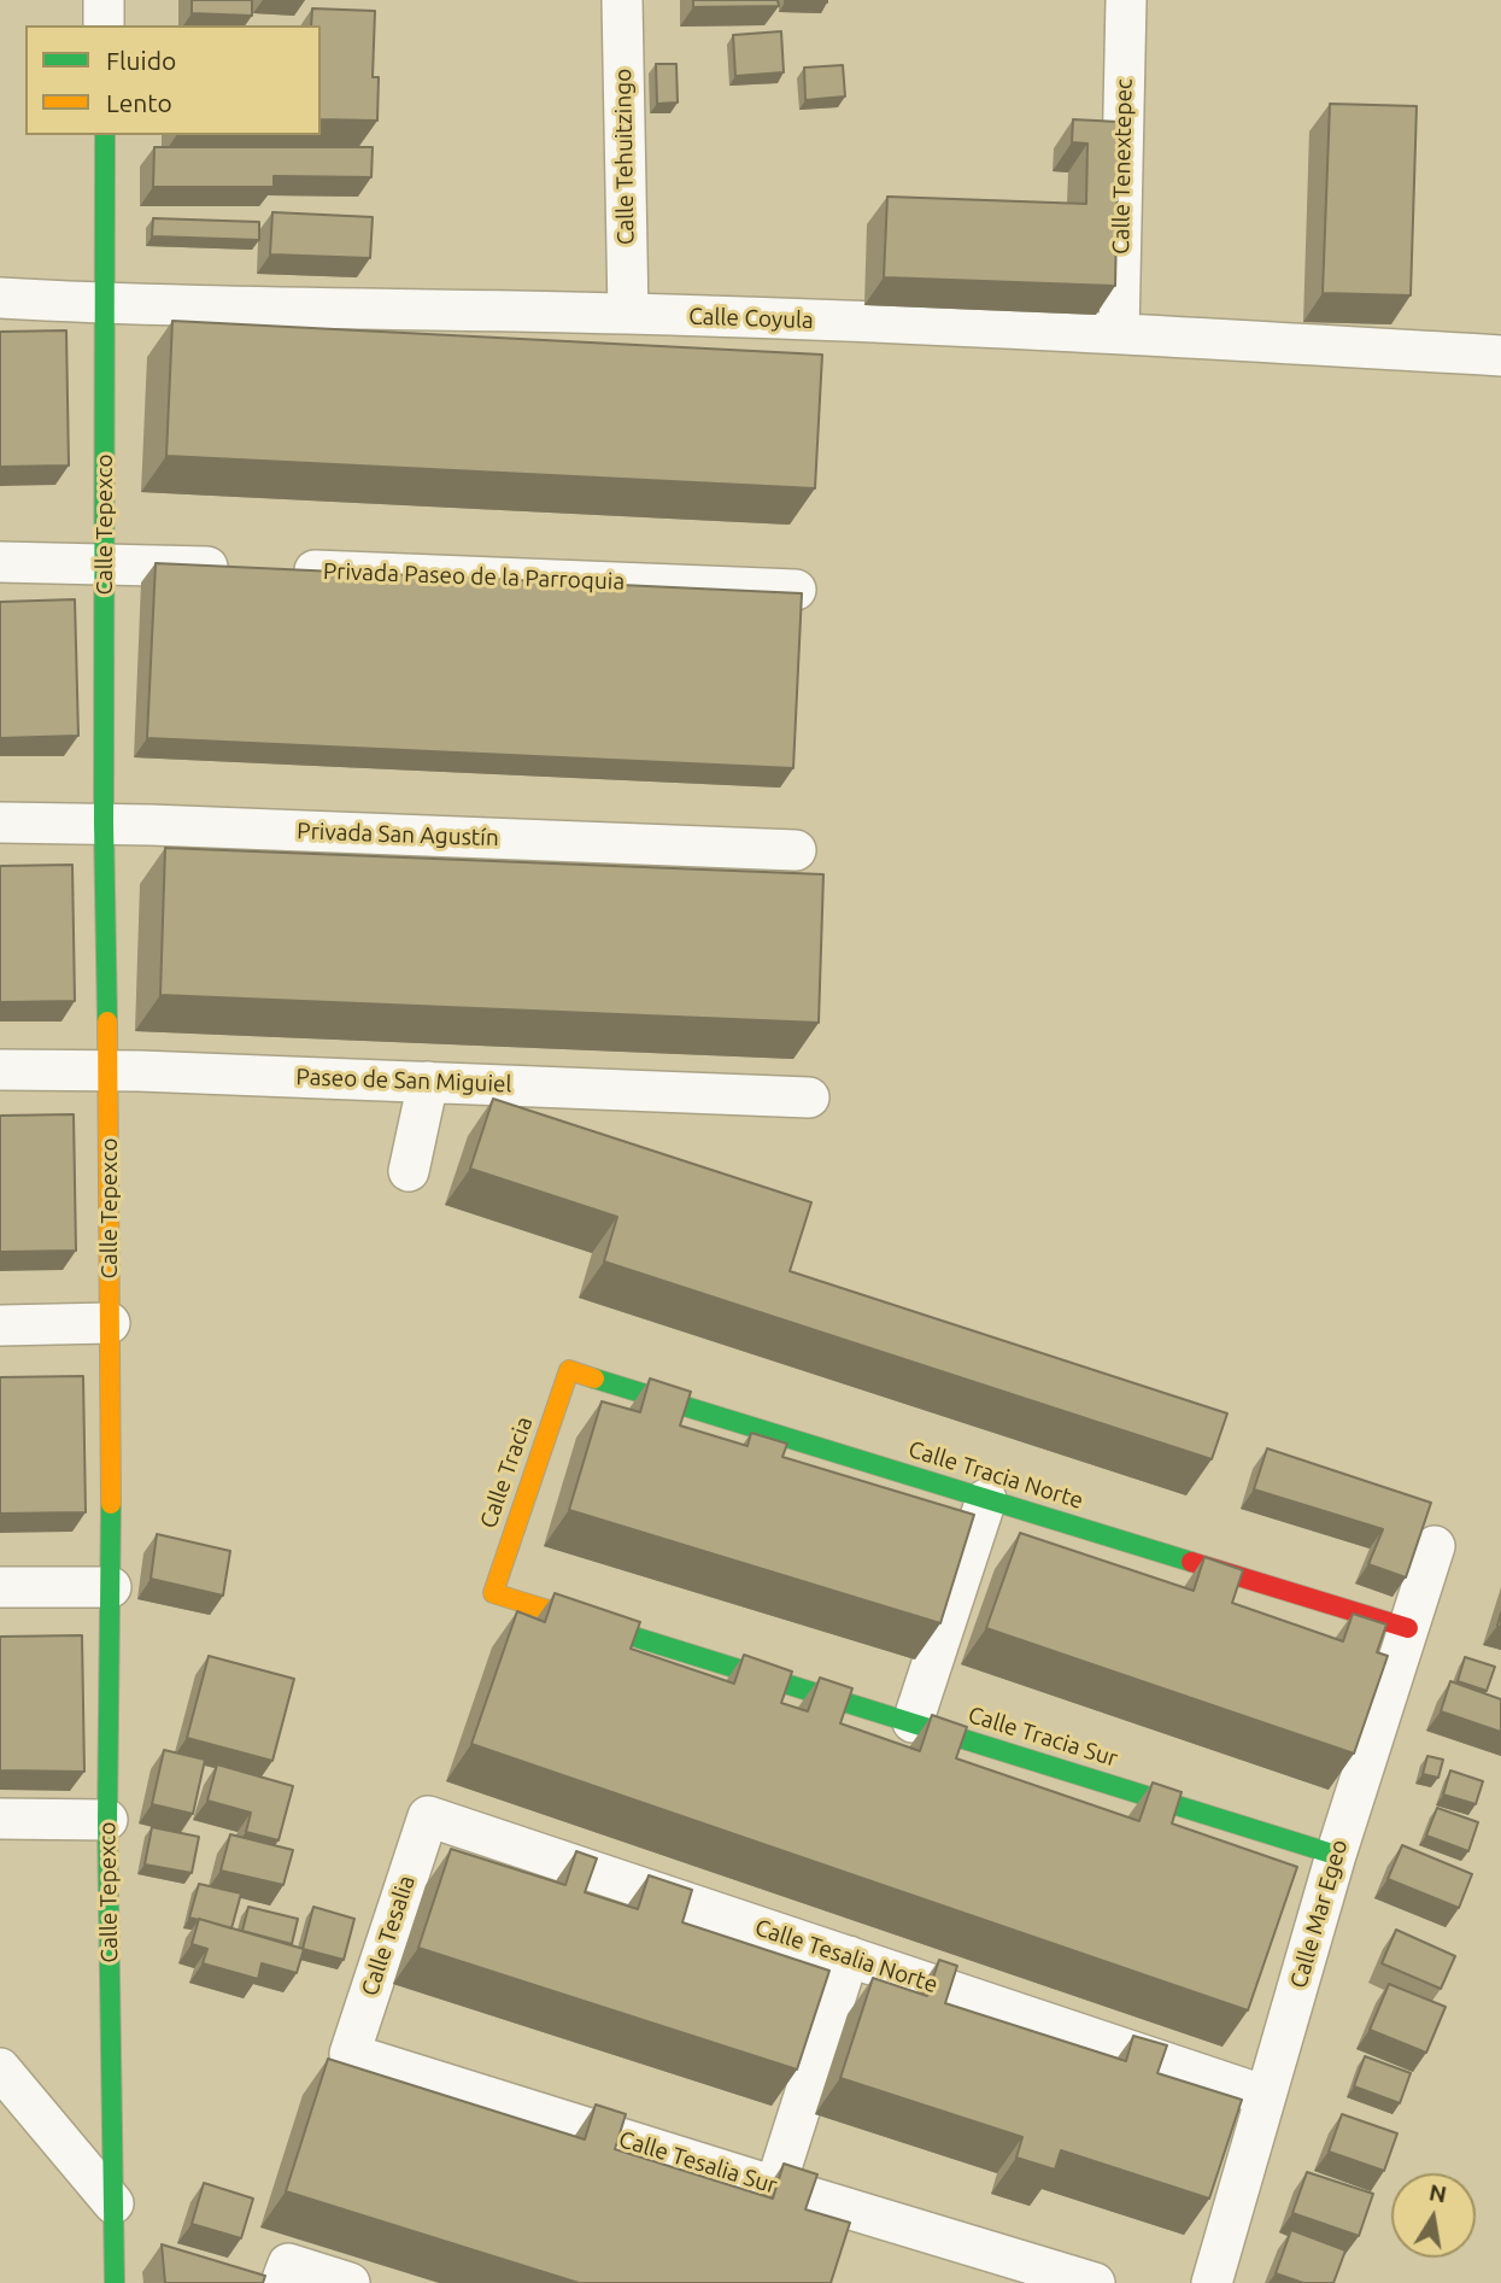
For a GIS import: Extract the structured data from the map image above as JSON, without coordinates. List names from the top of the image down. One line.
{"streets":{"street":["Calle Tehuitzingo","Calle Tenextepec","Calle Coyula","Calle Tepexco","Privada Paseo de la Parroquia","Privada San Agustín","Paseo de San Miguiel","Calle Tracia","Calle Tracia Norte","Calle Tracia Sur","Calle Mar Egeo","Calle Tesalia","Calle Tesalia Norte","Calle Tesalia Sur"]},"crossings":[["Calle Tehuitzingo","Calle Coyula"],["Calle Tenextepec","Calle Coyula"],["Calle Coyula","Calle Tepexco"],["Calle Tepexco","Privada Paseo de la Parroquia"],["Calle Tepexco","Privada San Agustín"],["Calle Tepexco","Paseo de San Miguiel"],["Calle Tracia","Calle Tracia Norte"],["Calle Tracia","Calle Tracia Sur"],["Calle Tracia Norte","Calle Mar Egeo"],["Calle Tracia Sur","Calle Mar Egeo"],["Calle Mar Egeo","Calle Tesalia Norte"],["Calle Tesalia","Calle Tesalia Norte"],["Calle Tesalia","Calle Tesalia Sur"]],"legend":["Fluido","Lento"],"north":"top"}
